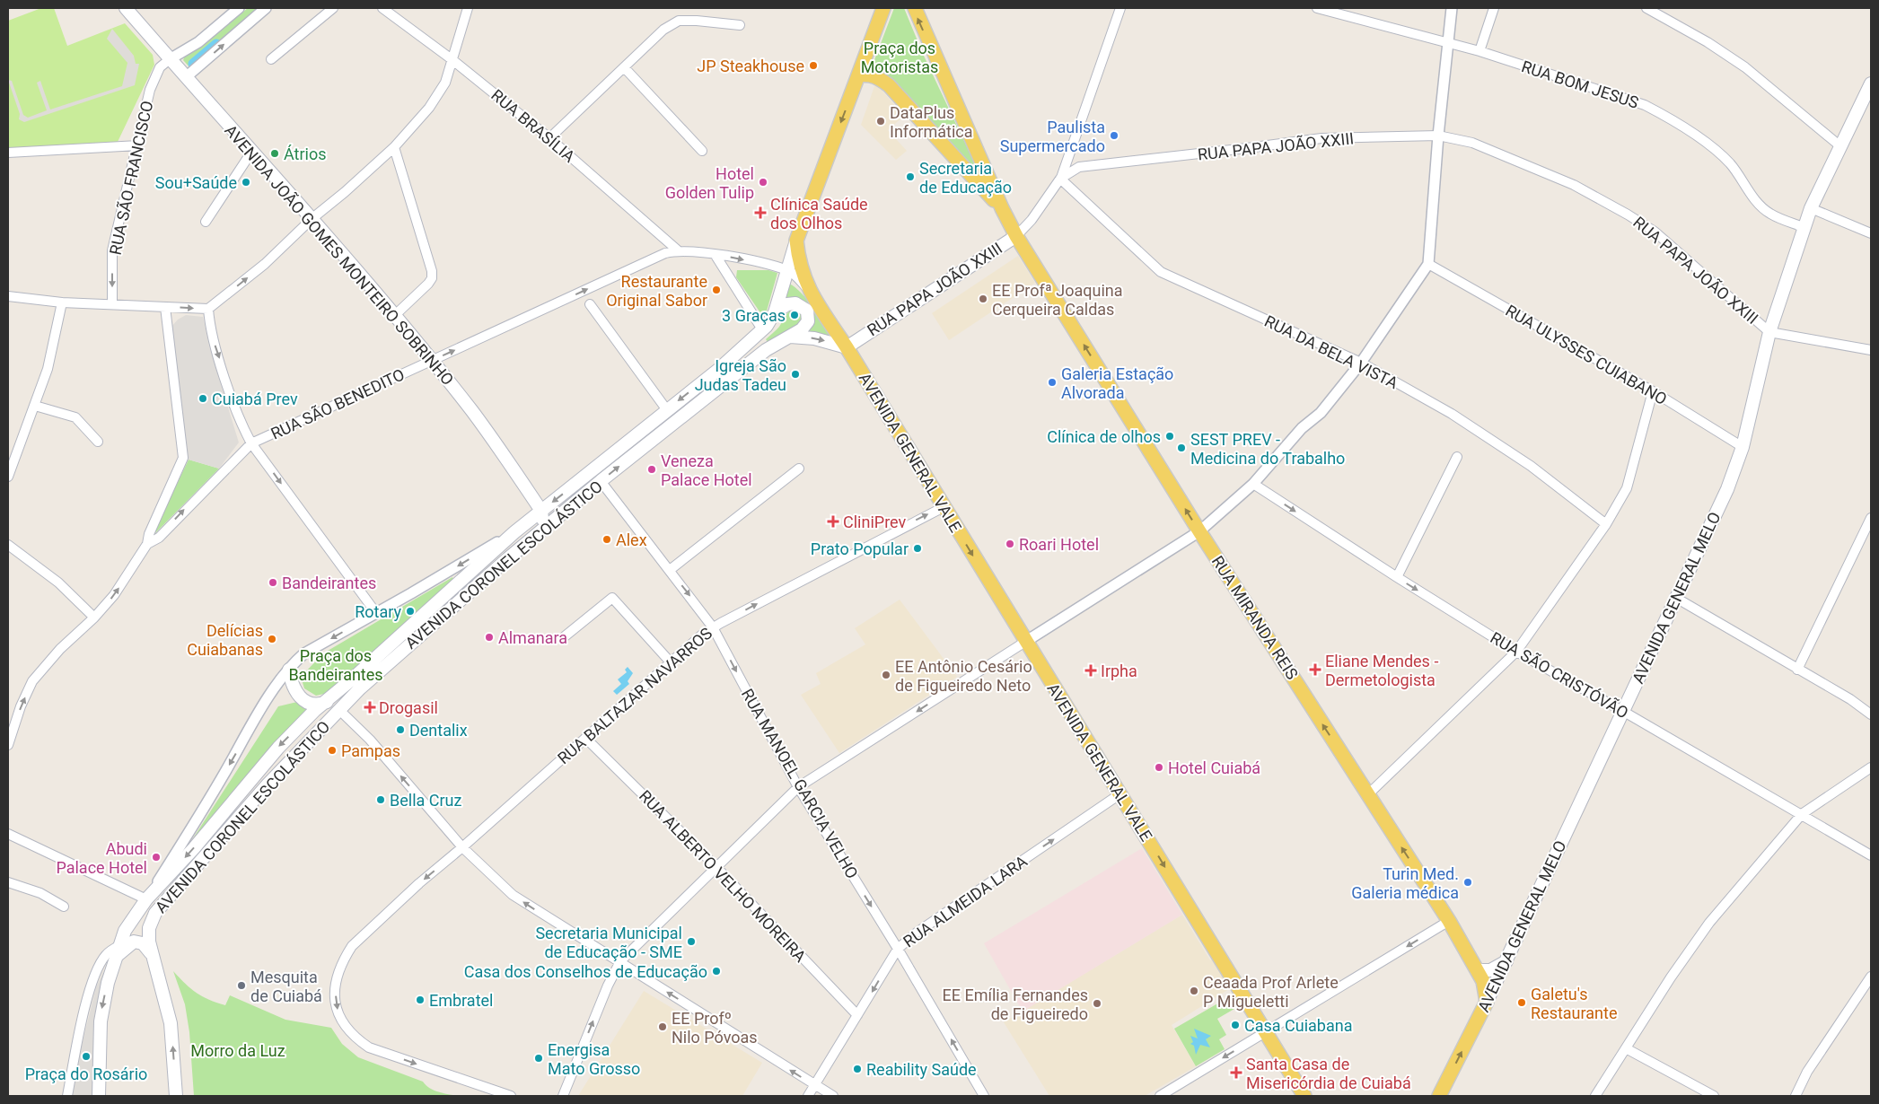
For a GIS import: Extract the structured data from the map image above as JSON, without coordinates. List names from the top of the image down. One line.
{"streets":{"main road":["RUA PAPA JOÃO XXIII","AVENIDA JOÃO GOMES MONTEIRO SOBRINHO","AVENIDA GENERAL VALE","AVENIDA CORONEL ESCOLÁSTICO","AVENIDA GENERAL MELO","RUA MIRANDA REIS"],"street":["RUA BOM JESUS","RUA BRASÍLIA","RUA SÃO FRANCISCO","RUA DA BELA VISTA","RUA ULYSSES CUIABANO","RUA SÃO BENEDITO","RUA SÃO CRISTÓVÃO","RUA BALTAZAR NAVARROS","RUA MANOEL GARCIA VELHO","RUA ALBERTO VELHO MOREIRA","RUA ALMEIDA LARA"]},"crossings":[["RUA BOM JESUS","AVENIDA GENERAL MELO"],["RUA BRASÍLIA","RUA SÃO BENEDITO"],["RUA PAPA JOÃO XXIII","RUA DA BELA VISTA"],["RUA PAPA JOÃO XXIII","AVENIDA GENERAL VALE"],["RUA PAPA JOÃO XXIII","AVENIDA GENERAL MELO"],["RUA PAPA JOÃO XXIII","RUA MIRANDA REIS"],["RUA SÃO FRANCISCO","AVENIDA JOÃO GOMES MONTEIRO SOBRINHO"],["AVENIDA JOÃO GOMES MONTEIRO SOBRINHO","RUA SÃO BENEDITO"],["AVENIDA JOÃO GOMES MONTEIRO SOBRINHO","AVENIDA CORONEL ESCOLÁSTICO"],["RUA ULYSSES CUIABANO","AVENIDA GENERAL MELO"],["RUA SÃO BENEDITO","AVENIDA CORONEL ESCOLÁSTICO"],["AVENIDA GENERAL VALE","AVENIDA CORONEL ESCOLÁSTICO"],["AVENIDA GENERAL VALE","RUA BALTAZAR NAVARROS"],["AVENIDA GENERAL VALE","RUA ALMEIDA LARA"],["AVENIDA CORONEL ESCOLÁSTICO","RUA MANOEL GARCIA VELHO"],["AVENIDA GENERAL MELO","RUA MIRANDA REIS"],["AVENIDA GENERAL MELO","RUA SÃO CRISTÓVÃO"],["RUA BALTAZAR NAVARROS","RUA MANOEL GARCIA VELHO"],["RUA BALTAZAR NAVARROS","RUA ALBERTO VELHO MOREIRA"],["RUA MANOEL GARCIA VELHO","RUA ALMEIDA LARA"],["RUA ALBERTO VELHO MOREIRA","RUA ALMEIDA LARA"]],"one_way":["RUA SÃO FRANCISCO","RUA SÃO BENEDITO","AVENIDA GENERAL VALE","RUA MIRANDA REIS","RUA SÃO CRISTÓVÃO"],"parks":["Praça dos Motoristas","Praça dos Bandeirantes","Morro da Luz"],"places":{"other":["JP Steakhouse","DataPlus Informática","Paulista Supermercado","Átrios","Secretaria de Educação","Sou+Saúde","Hotel Golden Tulip","Restaurante Original Sabor","EE Profª Joaquina Cerqueira Caldas","3 Graças","Igreja São Judas Tadeu","Galeria Estação Alvorada","Cuiabá Prev","Clínica de olhos","SEST PREV - Medicina do Trabalho","Veneza Palace Hotel","Alex","Roari Hotel","Prato Popular","Bandeirantes","Rotary","Almanara","Delícias Cuiabanas","EE Antônio Cesário de Figueiredo Neto","Dentalix","Pampas","Hotel Cuiabá","Bella Cruz","Abudi Palace Hotel","Turin Med. Galeria médica","Secretaria Municipal de Educação - SME","Casa dos Conselhos de Educação","Mesquita de Cuiabá","Ceaada Prof Arlete P Migueletti","Embratel","Galetu's Restaurante","EE Emília Fernandes de Figueiredo","Casa Cuiabana","EE Profº Nilo Póvoas","Praça do Rosário","Energisa Mato Grosso","Reability Saúde"],"health":["Clínica Saúde dos Olhos","CliniPrev","Eliane Mendes - Dermetologista","Irpha","Drogasil","Santa Casa de Misericórdia de Cuiabá"]}}
